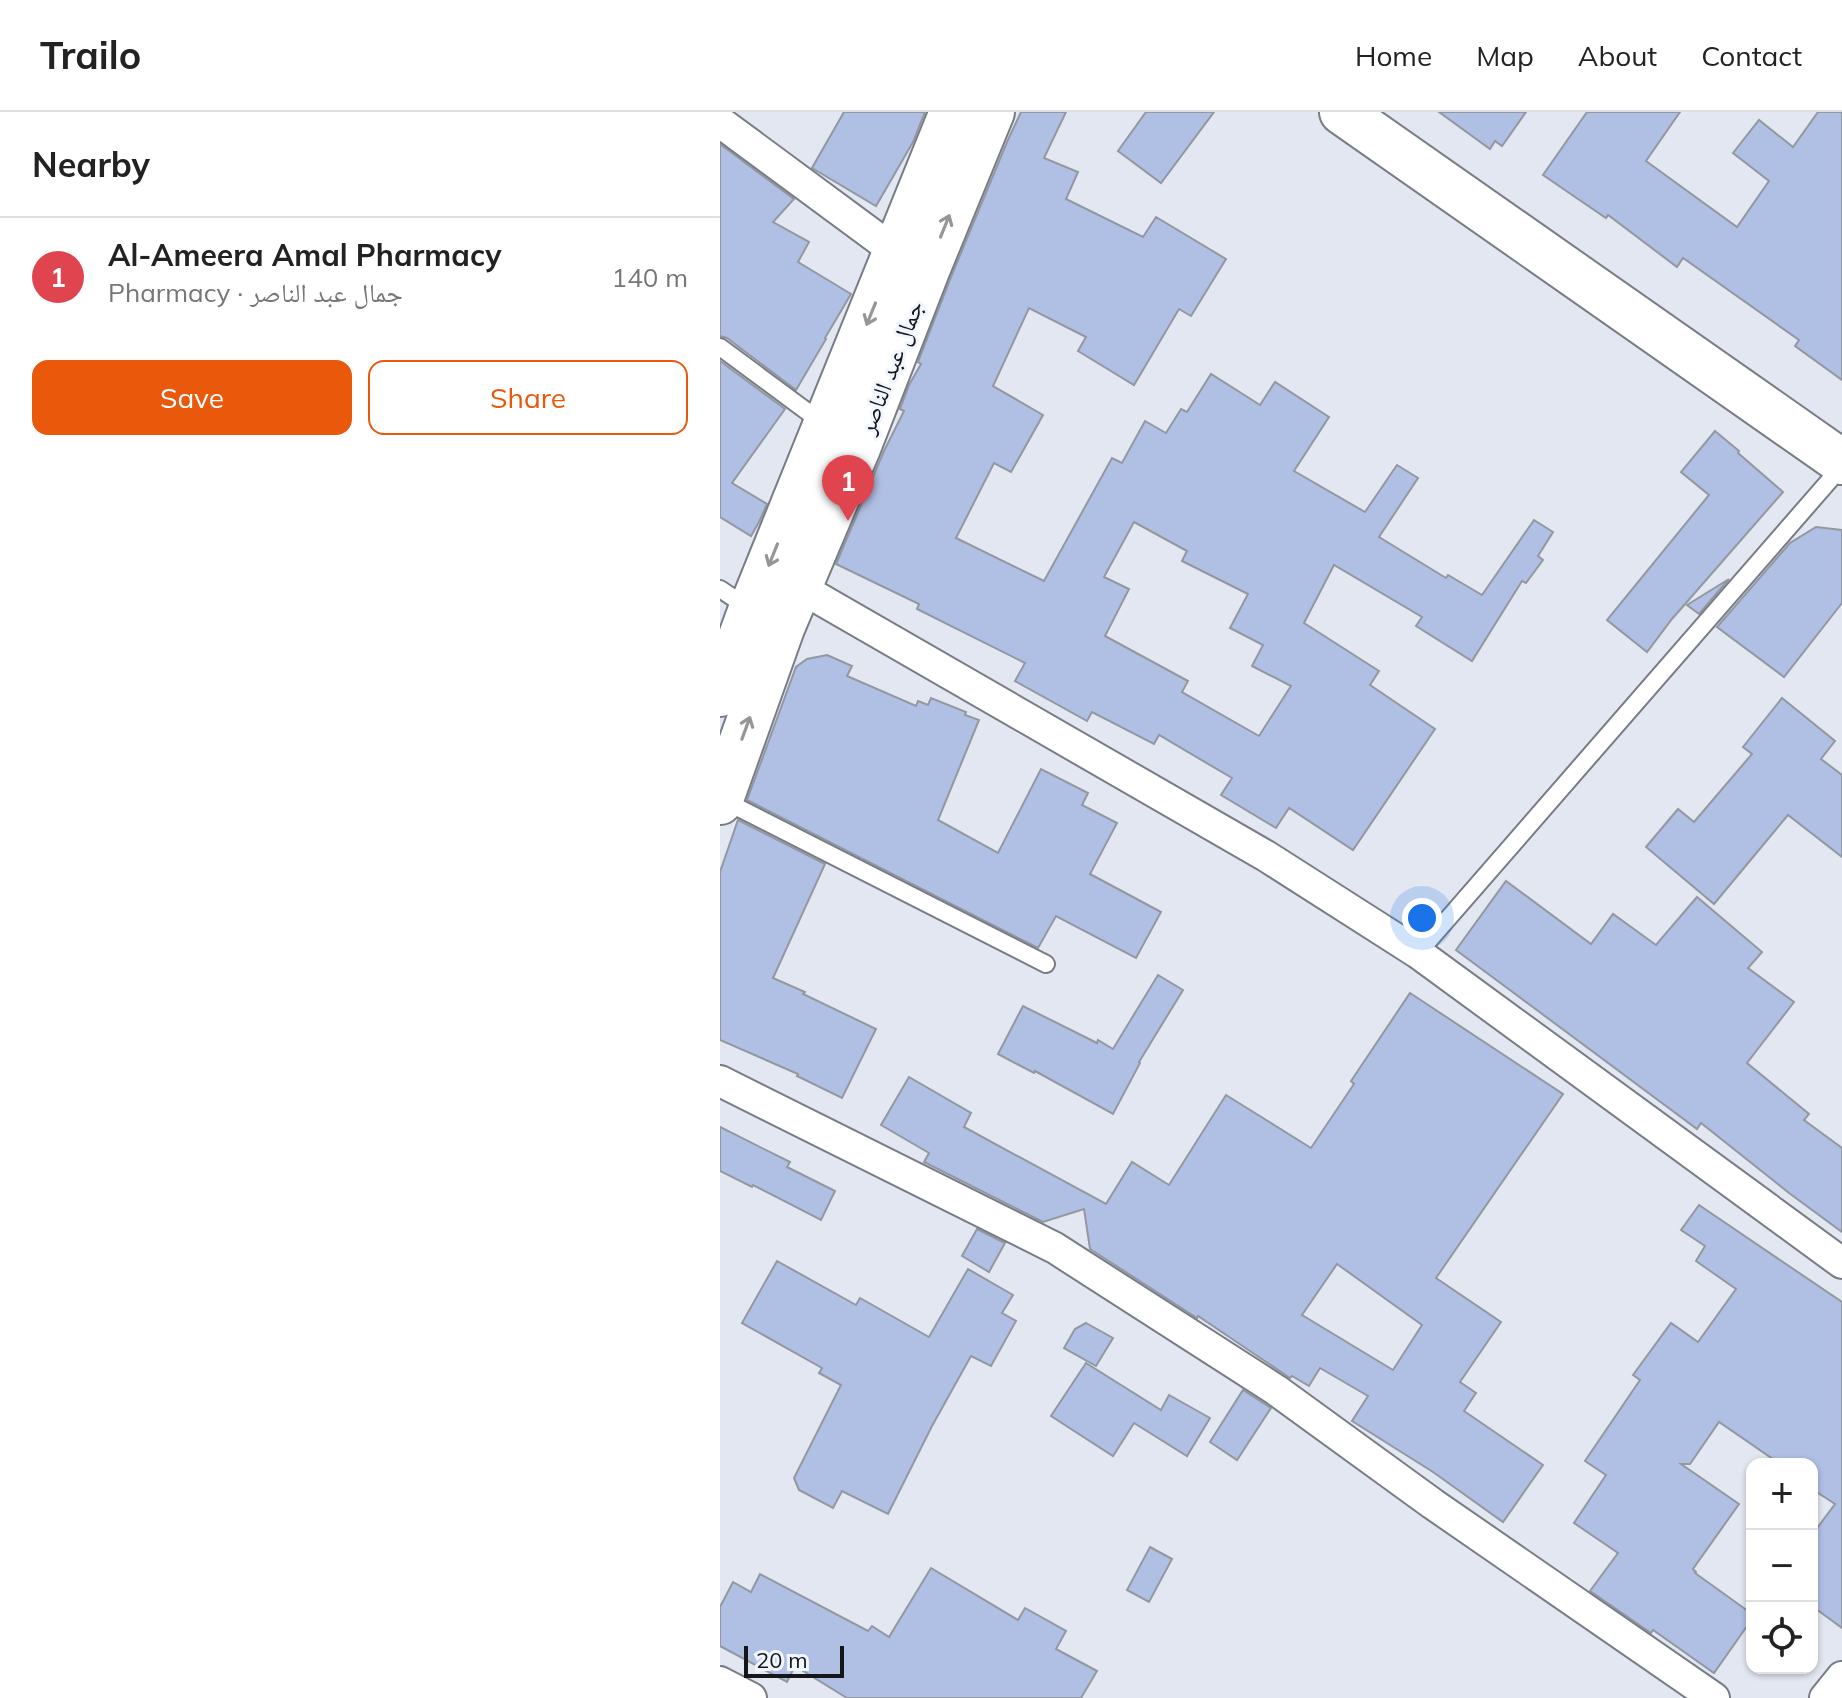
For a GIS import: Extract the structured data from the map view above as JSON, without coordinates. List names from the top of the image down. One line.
{"streets":{"main road":["جمال عبد الناصر"]},"scale_bar":"20 m","page":{"header":"Trailo","nav":["Home","Map","About","Contact"],"heading":"Nearby","list":[{"mark":"1","name":"Al-Ameera Amal Pharmacy","note":"Pharmacy · جمال عبد الناصر","value":"140 m"}],"buttons":["Save","Share"],"pins":"1","map_buttons":["+","−"],"scale":"20 m"}}
